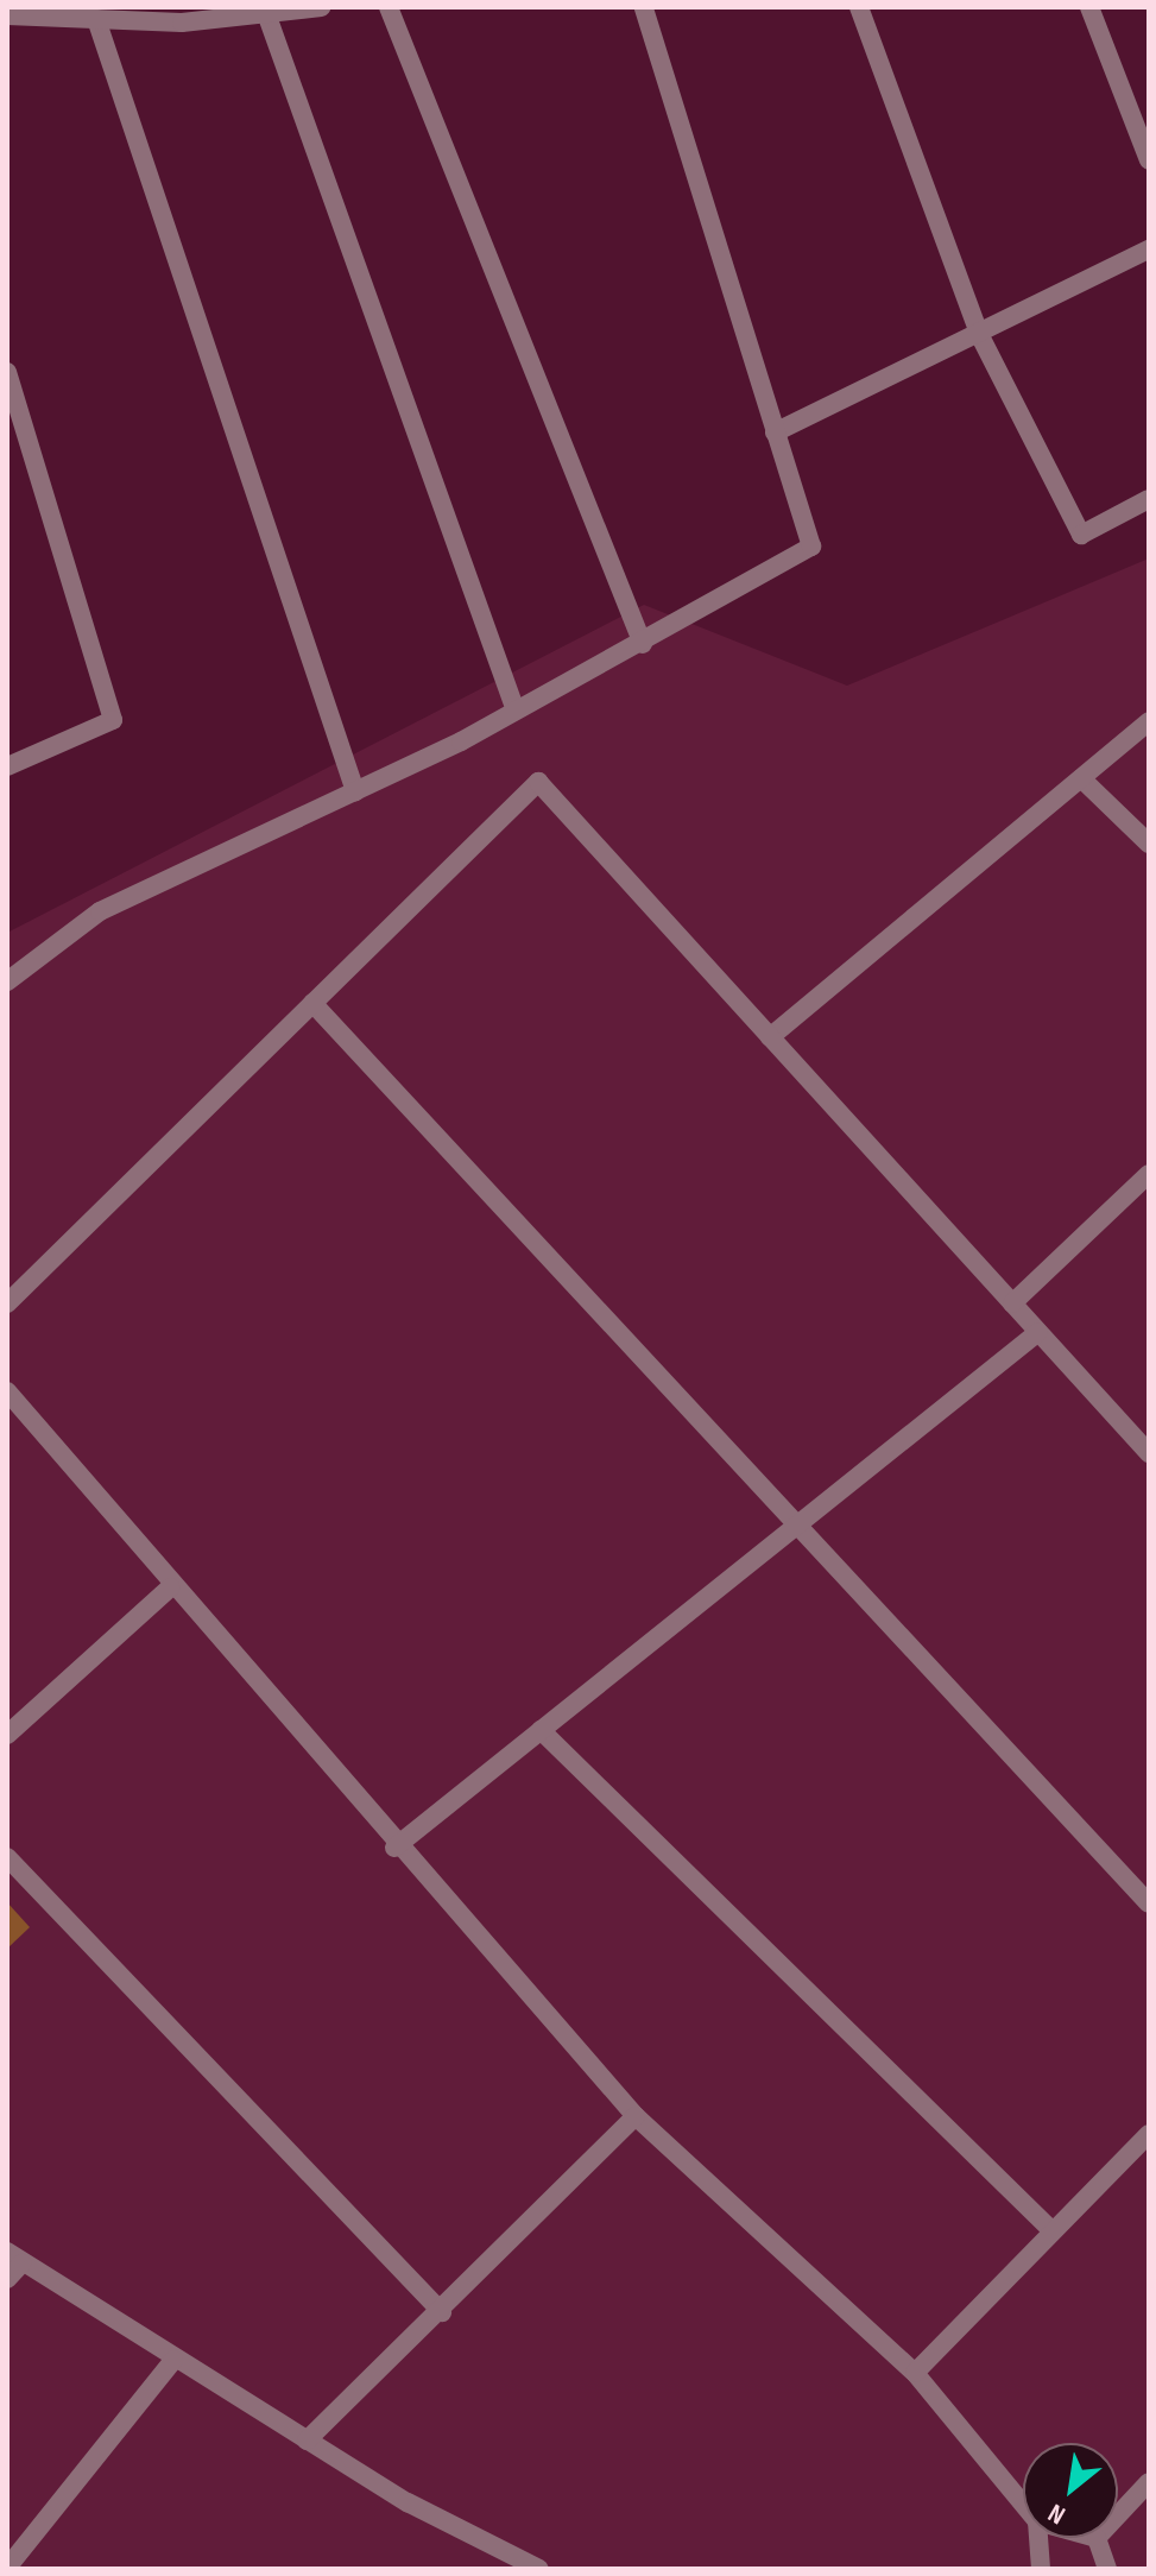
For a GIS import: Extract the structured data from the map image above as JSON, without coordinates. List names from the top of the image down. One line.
{"north":"bottom left"}
